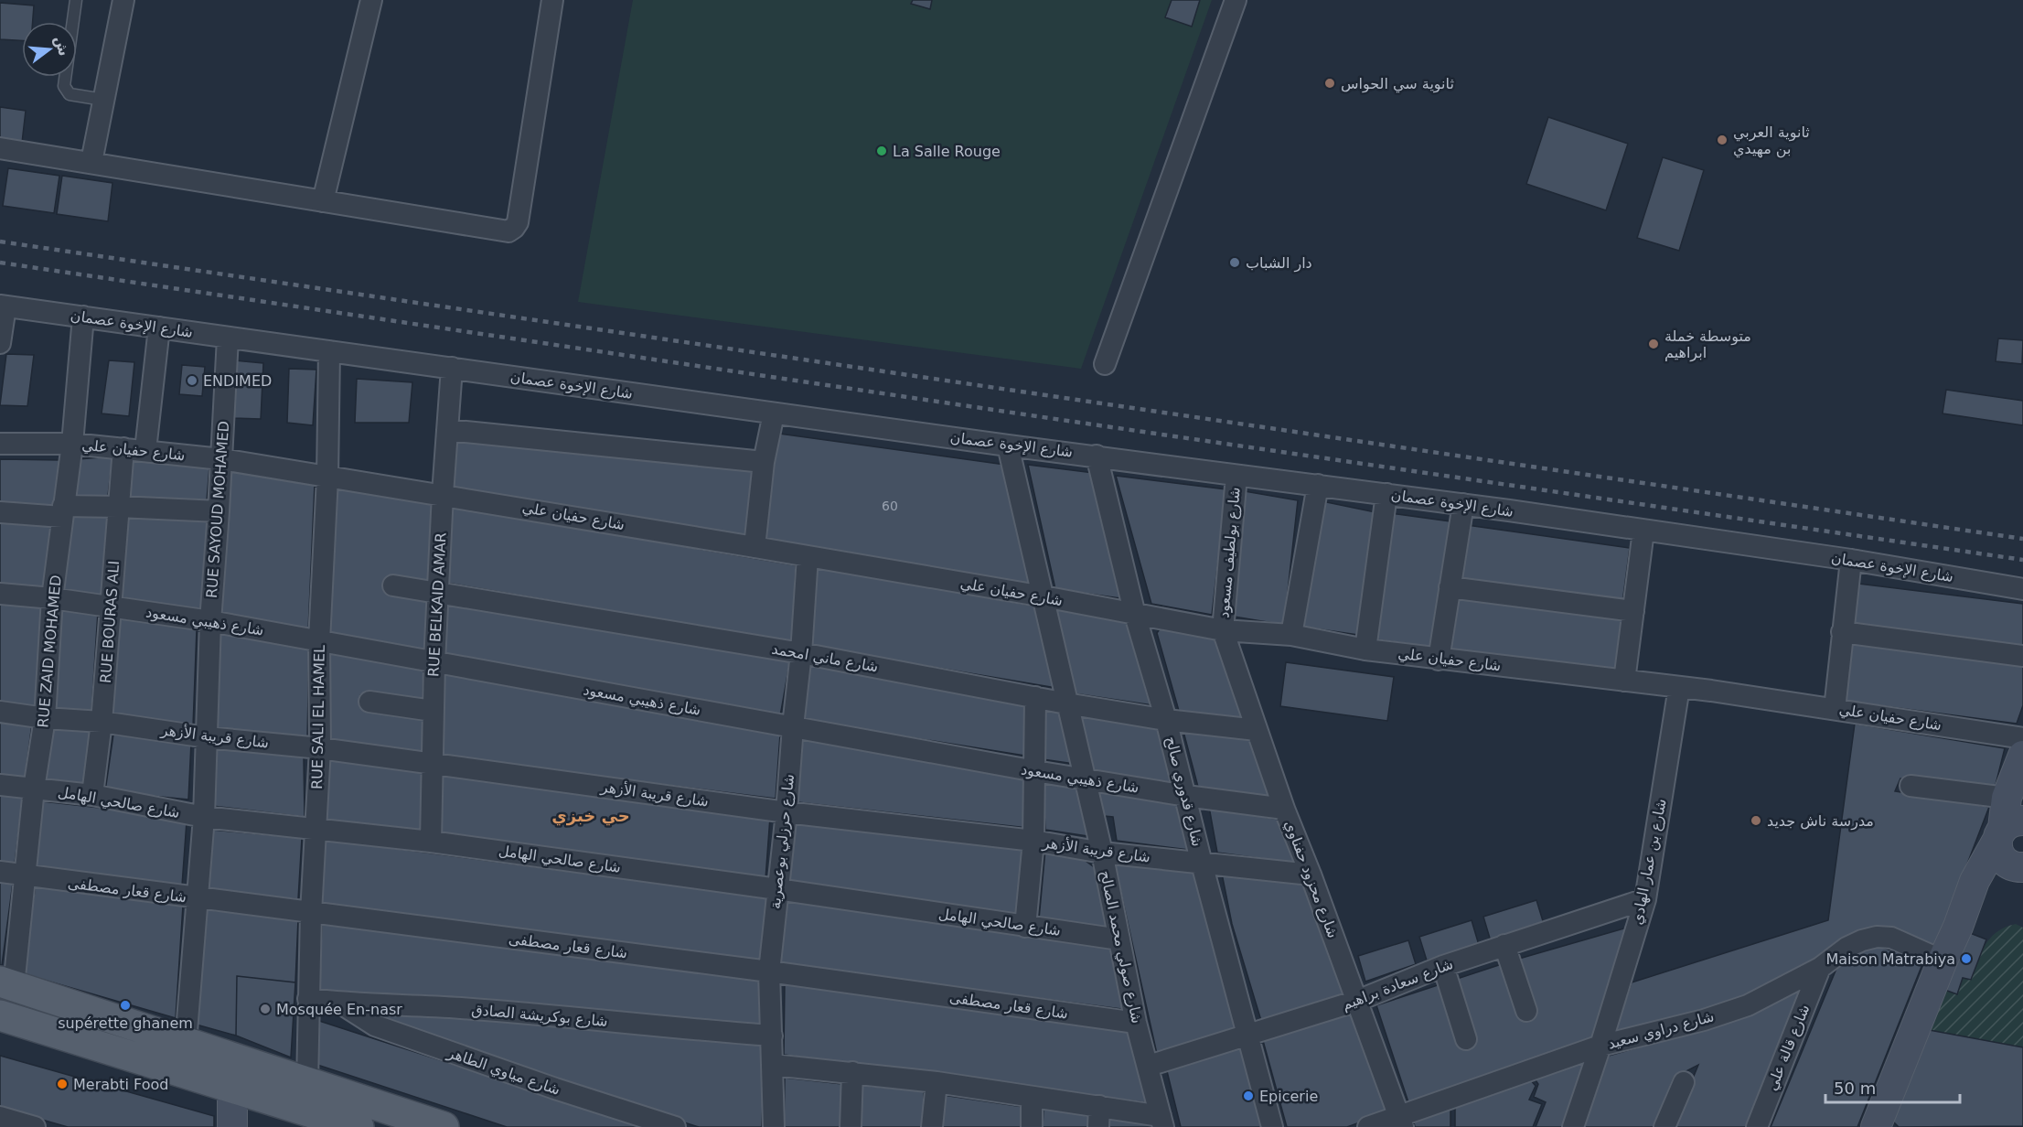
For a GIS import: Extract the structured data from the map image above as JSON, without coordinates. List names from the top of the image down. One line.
{"streets":{"street":["شارع الإخوة عصمان","شارع حفيان علي","RUE SAYOUD MOHAMED","شارع بولطيف مسعود","RUE BELKAID AMAR","شارع ذهيبي مسعود","RUE BOURAS ALI","RUE ZAID MOHAMED","شارع ماني امحمد","RUE SALI EL HAMEL","شارع قريبة الأزهر","شارع قدوري صالح","شارع صالحي الهامل","شارع حرزلي بوعصرية","شارع بن عمار الهادي","شارع محزود حفناوي","شارع قعار مصطفى","شارع صولي محمد الصالح","شارع سعادة براهيم","شارع بوكريشة الصادق","شارع دراوي سعيد","شارع قالة علي","شارع مياوي الطاهر"]},"crossings":[["شارع الإخوة عصمان","RUE SAYOUD MOHAMED"],["شارع الإخوة عصمان","شارع بولطيف مسعود"],["شارع الإخوة عصمان","RUE BELKAID AMAR"],["شارع الإخوة عصمان","RUE ZAID MOHAMED"],["شارع الإخوة عصمان","RUE SALI EL HAMEL"],["شارع الإخوة عصمان","شارع قدوري صالح"],["شارع الإخوة عصمان","شارع صولي محمد الصالح"],["شارع حفيان علي","RUE SAYOUD MOHAMED"],["شارع حفيان علي","شارع بولطيف مسعود"],["شارع حفيان علي","RUE BELKAID AMAR"],["شارع حفيان علي","RUE BOURAS ALI"],["شارع حفيان علي","RUE ZAID MOHAMED"],["شارع حفيان علي","RUE SALI EL HAMEL"],["شارع حفيان علي","شارع قدوري صالح"],["شارع حفيان علي","شارع حرزلي بوعصرية"],["شارع حفيان علي","شارع بن عمار الهادي"],["شارع حفيان علي","شارع محزود حفناوي"],["شارع حفيان علي","شارع صولي محمد الصالح"],["RUE SAYOUD MOHAMED","شارع ذهيبي مسعود"],["RUE SAYOUD MOHAMED","شارع قريبة الأزهر"],["RUE SAYOUD MOHAMED","شارع صالحي الهامل"],["RUE SAYOUD MOHAMED","شارع قعار مصطفى"],["شارع بولطيف مسعود","شارع محزود حفناوي"],["RUE BELKAID AMAR","شارع ذهيبي مسعود"],["RUE BELKAID AMAR","شارع ماني امحمد"],["RUE BELKAID AMAR","شارع قريبة الأزهر"],["RUE BELKAID AMAR","شارع صالحي الهامل"],["شارع ذهيبي مسعود","RUE BOURAS ALI"],["شارع ذهيبي مسعود","RUE ZAID MOHAMED"],["شارع ذهيبي مسعود","RUE SALI EL HAMEL"],["شارع ذهيبي مسعود","شارع قدوري صالح"],["شارع ذهيبي مسعود","شارع حرزلي بوعصرية"],["شارع ذهيبي مسعود","شارع محزود حفناوي"],["شارع ذهيبي مسعود","شارع صولي محمد الصالح"],["RUE BOURAS ALI","شارع قريبة الأزهر"],["RUE BOURAS ALI","شارع صالحي الهامل"],["RUE ZAID MOHAMED","شارع قريبة الأزهر"],["RUE ZAID MOHAMED","شارع صالحي الهامل"],["RUE ZAID MOHAMED","شارع قعار مصطفى"],["شارع ماني امحمد","شارع قدوري صالح"],["شارع ماني امحمد","شارع حرزلي بوعصرية"],["شارع ماني امحمد","شارع محزود حفناوي"],["شارع ماني امحمد","شارع صولي محمد الصالح"],["RUE SALI EL HAMEL","شارع قريبة الأزهر"],["RUE SALI EL HAMEL","شارع صالحي الهامل"],["RUE SALI EL HAMEL","شارع قعار مصطفى"],["RUE SALI EL HAMEL","شارع بوكريشة الصادق"],["شارع قريبة الأزهر","شارع قدوري صالح"],["شارع قريبة الأزهر","شارع حرزلي بوعصرية"],["شارع قريبة الأزهر","شارع محزود حفناوي"],["شارع قريبة الأزهر","شارع صولي محمد الصالح"],["شارع قدوري صالح","شارع سعادة براهيم"],["شارع صالحي الهامل","شارع حرزلي بوعصرية"],["شارع صالحي الهامل","شارع صولي محمد الصالح"],["شارع حرزلي بوعصرية","شارع قعار مصطفى"],["شارع حرزلي بوعصرية","شارع بوكريشة الصادق"],["شارع بن عمار الهادي","شارع سعادة براهيم"],["شارع بن عمار الهادي","شارع دراوي سعيد"],["شارع محزود حفناوي","شارع سعادة براهيم"],["شارع محزود حفناوي","شارع دراوي سعيد"],["شارع قعار مصطفى","شارع صولي محمد الصالح"],["شارع صولي محمد الصالح","شارع سعادة براهيم"],["شارع بوكريشة الصادق","شارع مياوي الطاهر"],["شارع دراوي سعيد","شارع قالة علي"]],"districts":["حي خبزي"],"places":["ثانوية سي الحواس","ثانوية العربي بن مهيدي","La Salle Rouge","دار الشباب","متوسطة خملة ابراهيم","ENDIMED","مدرسة ناش جديد","Maison Matrabiya","supérette ghanem","Mosquée En-nasr","Merabti Food","Epicerie"],"house_numbers":["60"],"scale_bar":"50 m","north":"right"}
